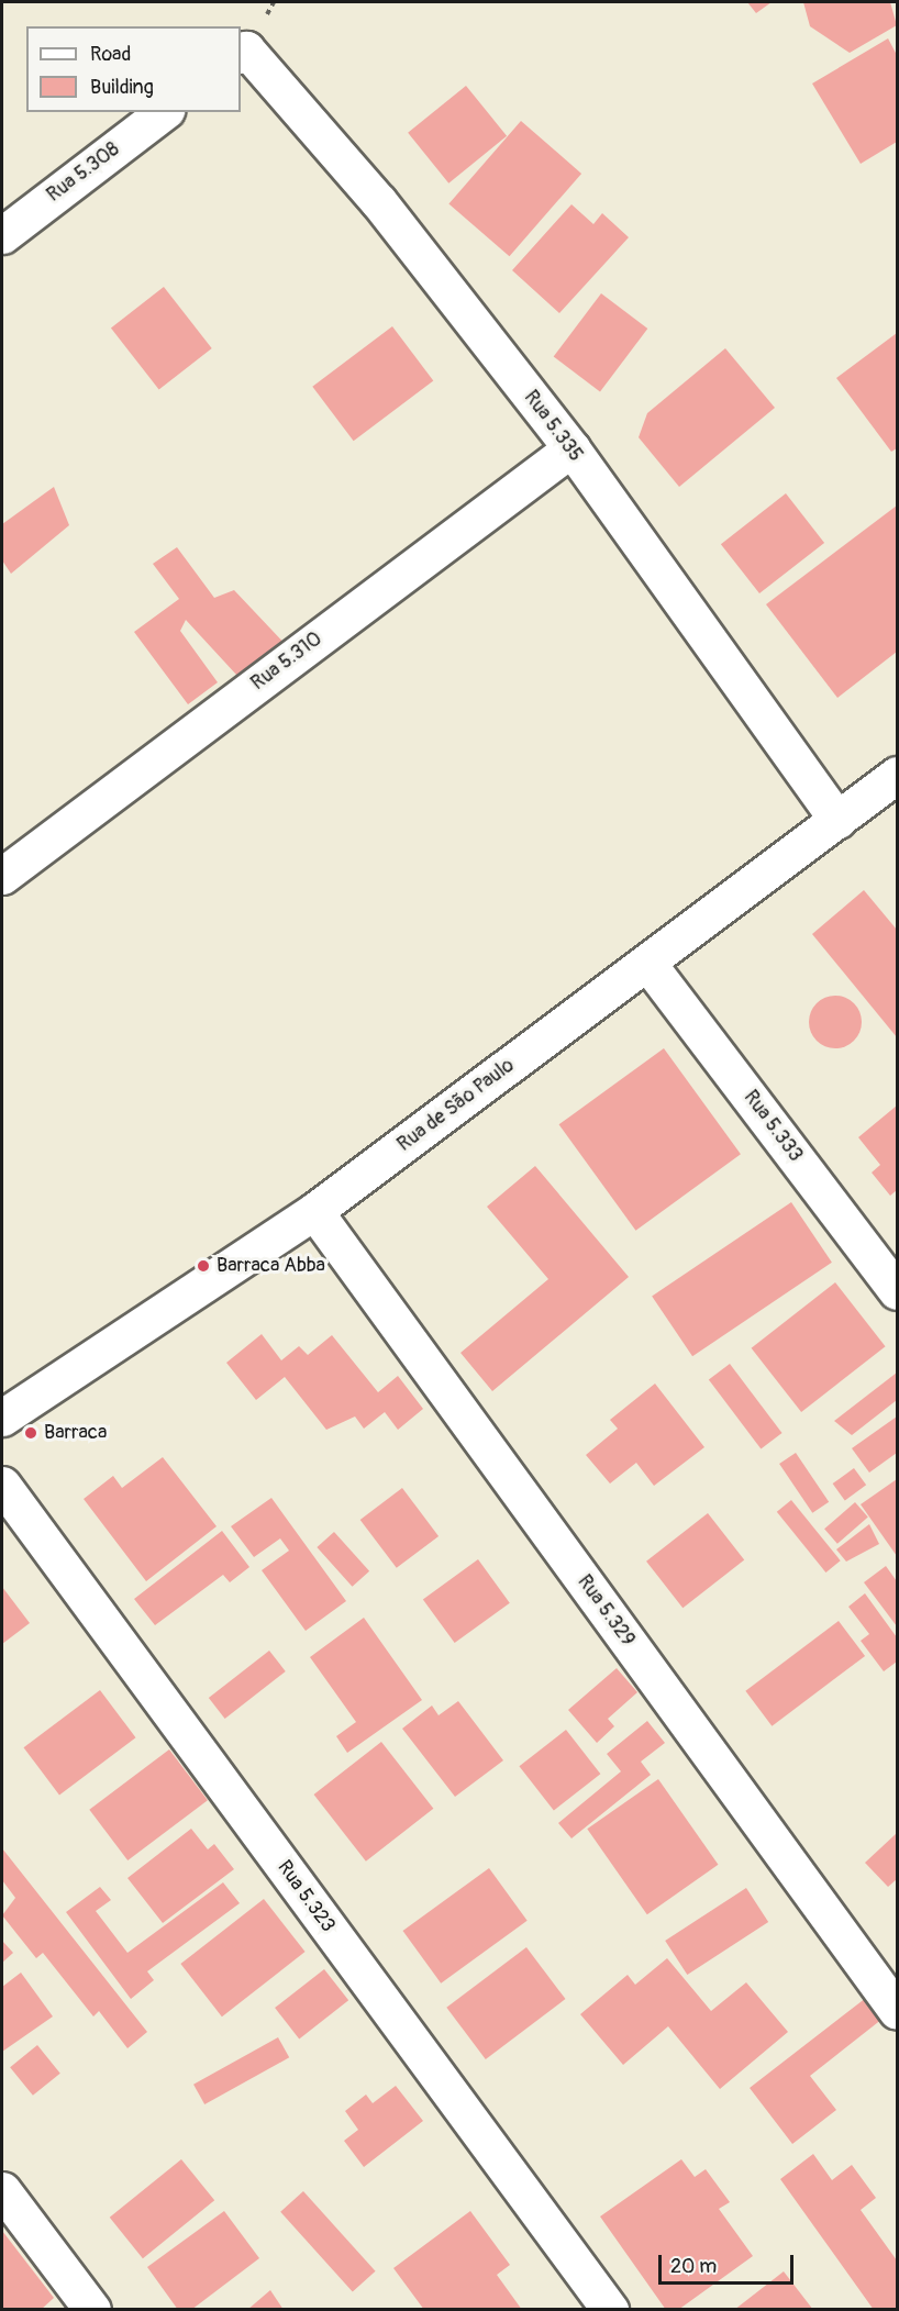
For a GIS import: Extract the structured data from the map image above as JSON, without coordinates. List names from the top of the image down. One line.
{"streets":{"street":["Rua 5.308","Rua 5.335","Rua 5.310","Rua de São Paulo","Rua 5.333","Rua 5.329","Rua 5.323"]},"crossings":[["Rua 5.335","Rua 5.310"],["Rua 5.335","Rua de São Paulo"],["Rua de São Paulo","Rua 5.333"],["Rua de São Paulo","Rua 5.329"]],"places":["Barraca Abba","Barraca"],"legend":["Road","Building"],"scale_bar":"20 m"}
